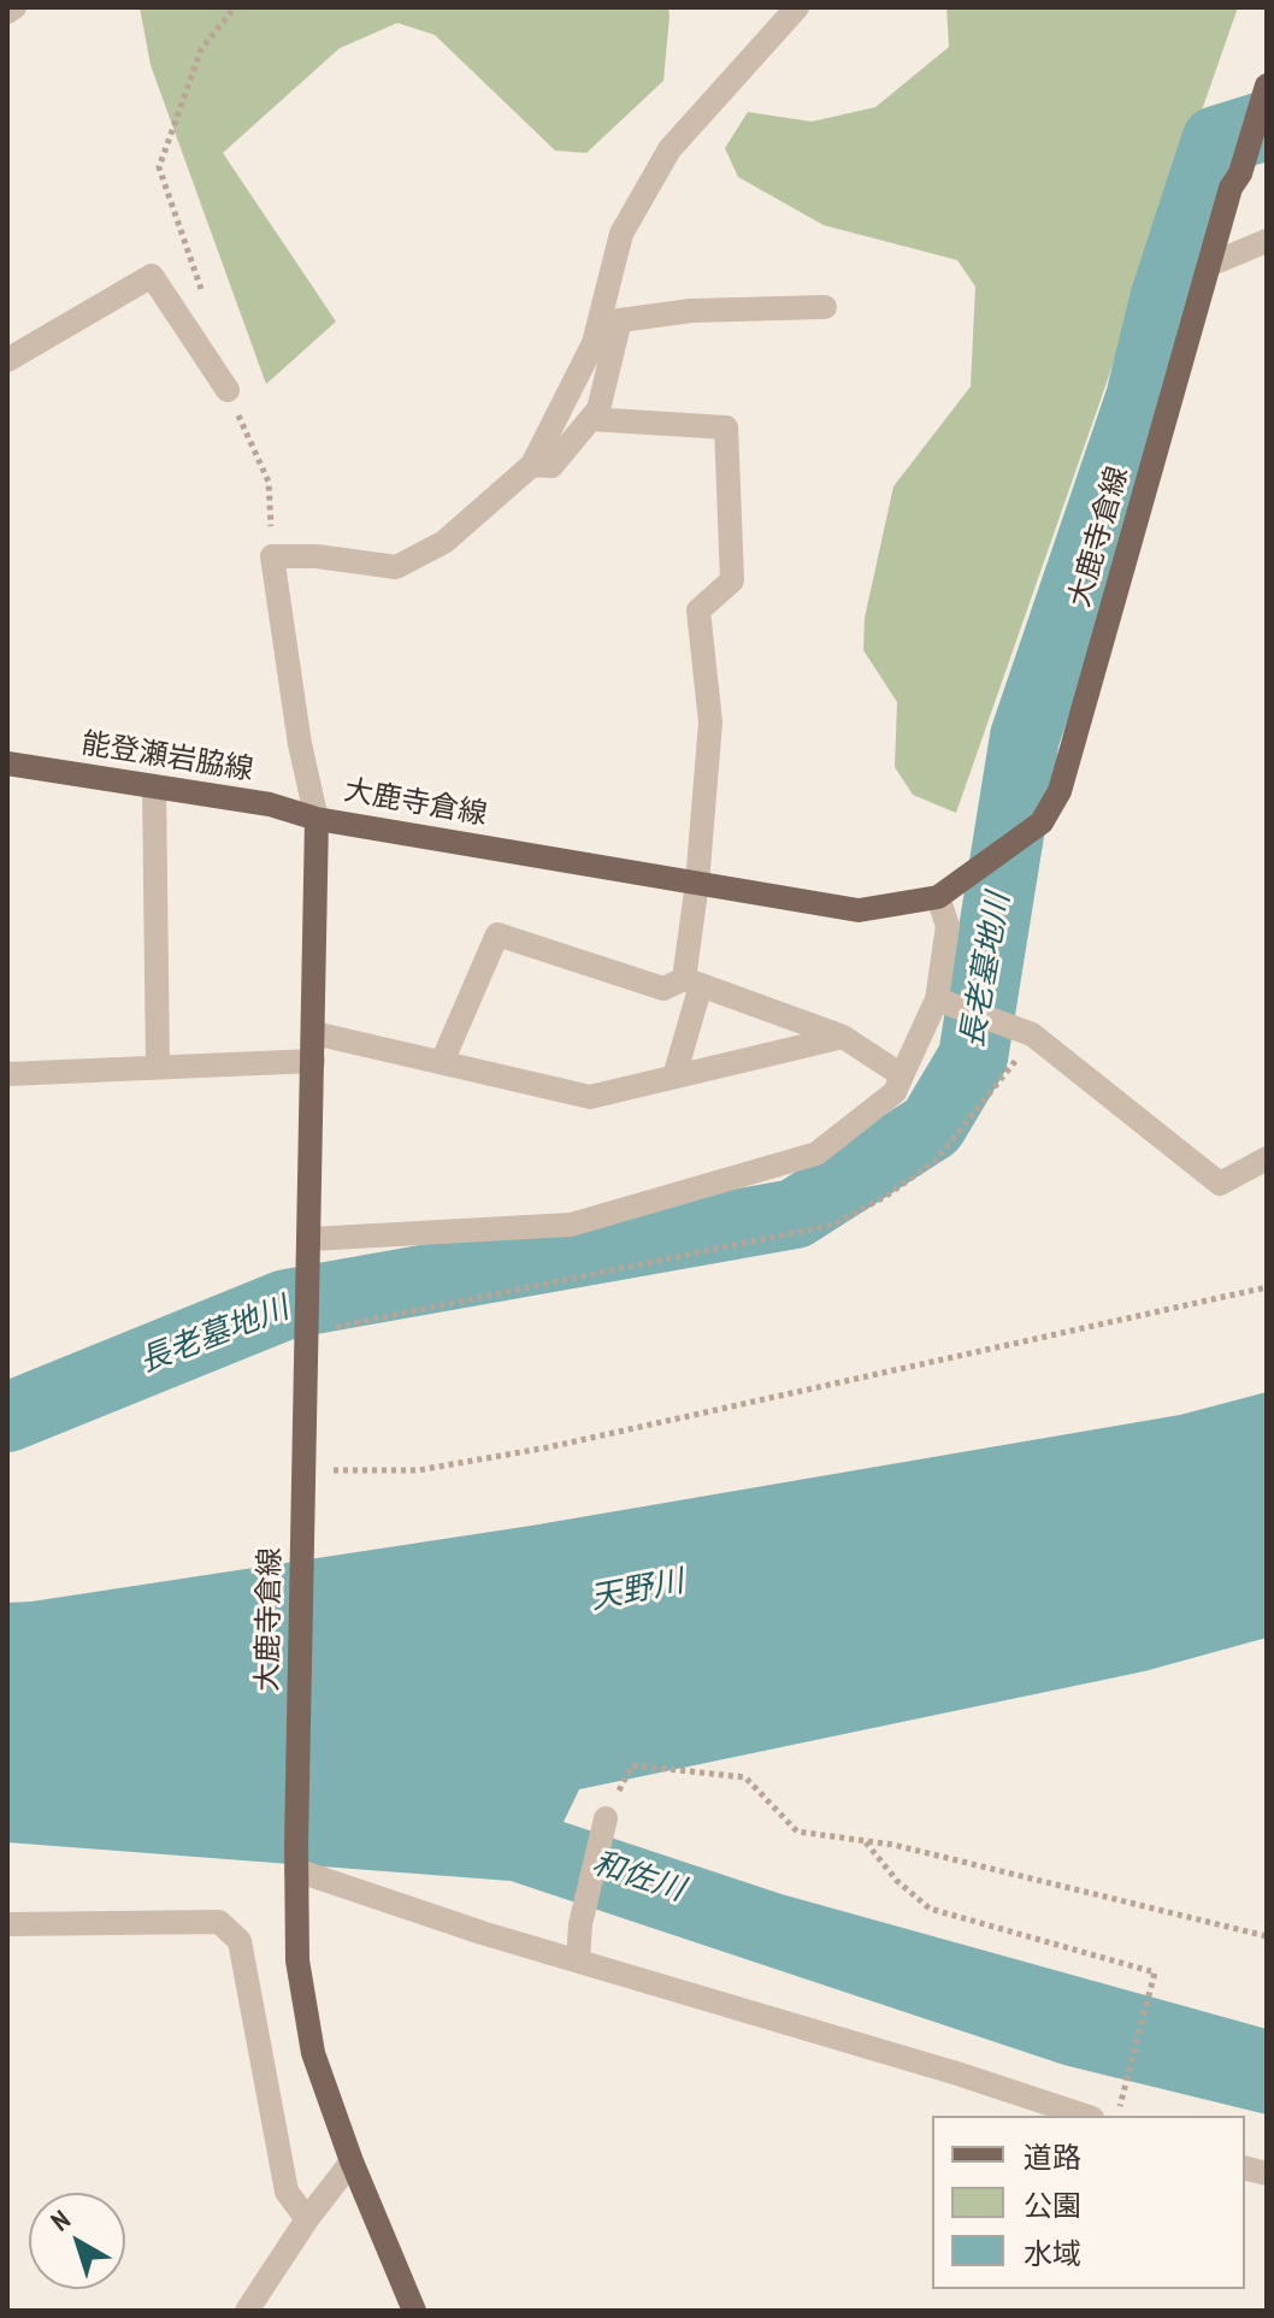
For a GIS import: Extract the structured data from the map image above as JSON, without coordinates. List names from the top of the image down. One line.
{"streets":{"main road":["大鹿寺倉線","能登瀬岩脇線"]},"crossings":[["大鹿寺倉線","能登瀬岩脇線"]],"water":["長老墓地川","天野川","和佐川"],"legend":["道路","公園","水域"],"north":"top left"}
